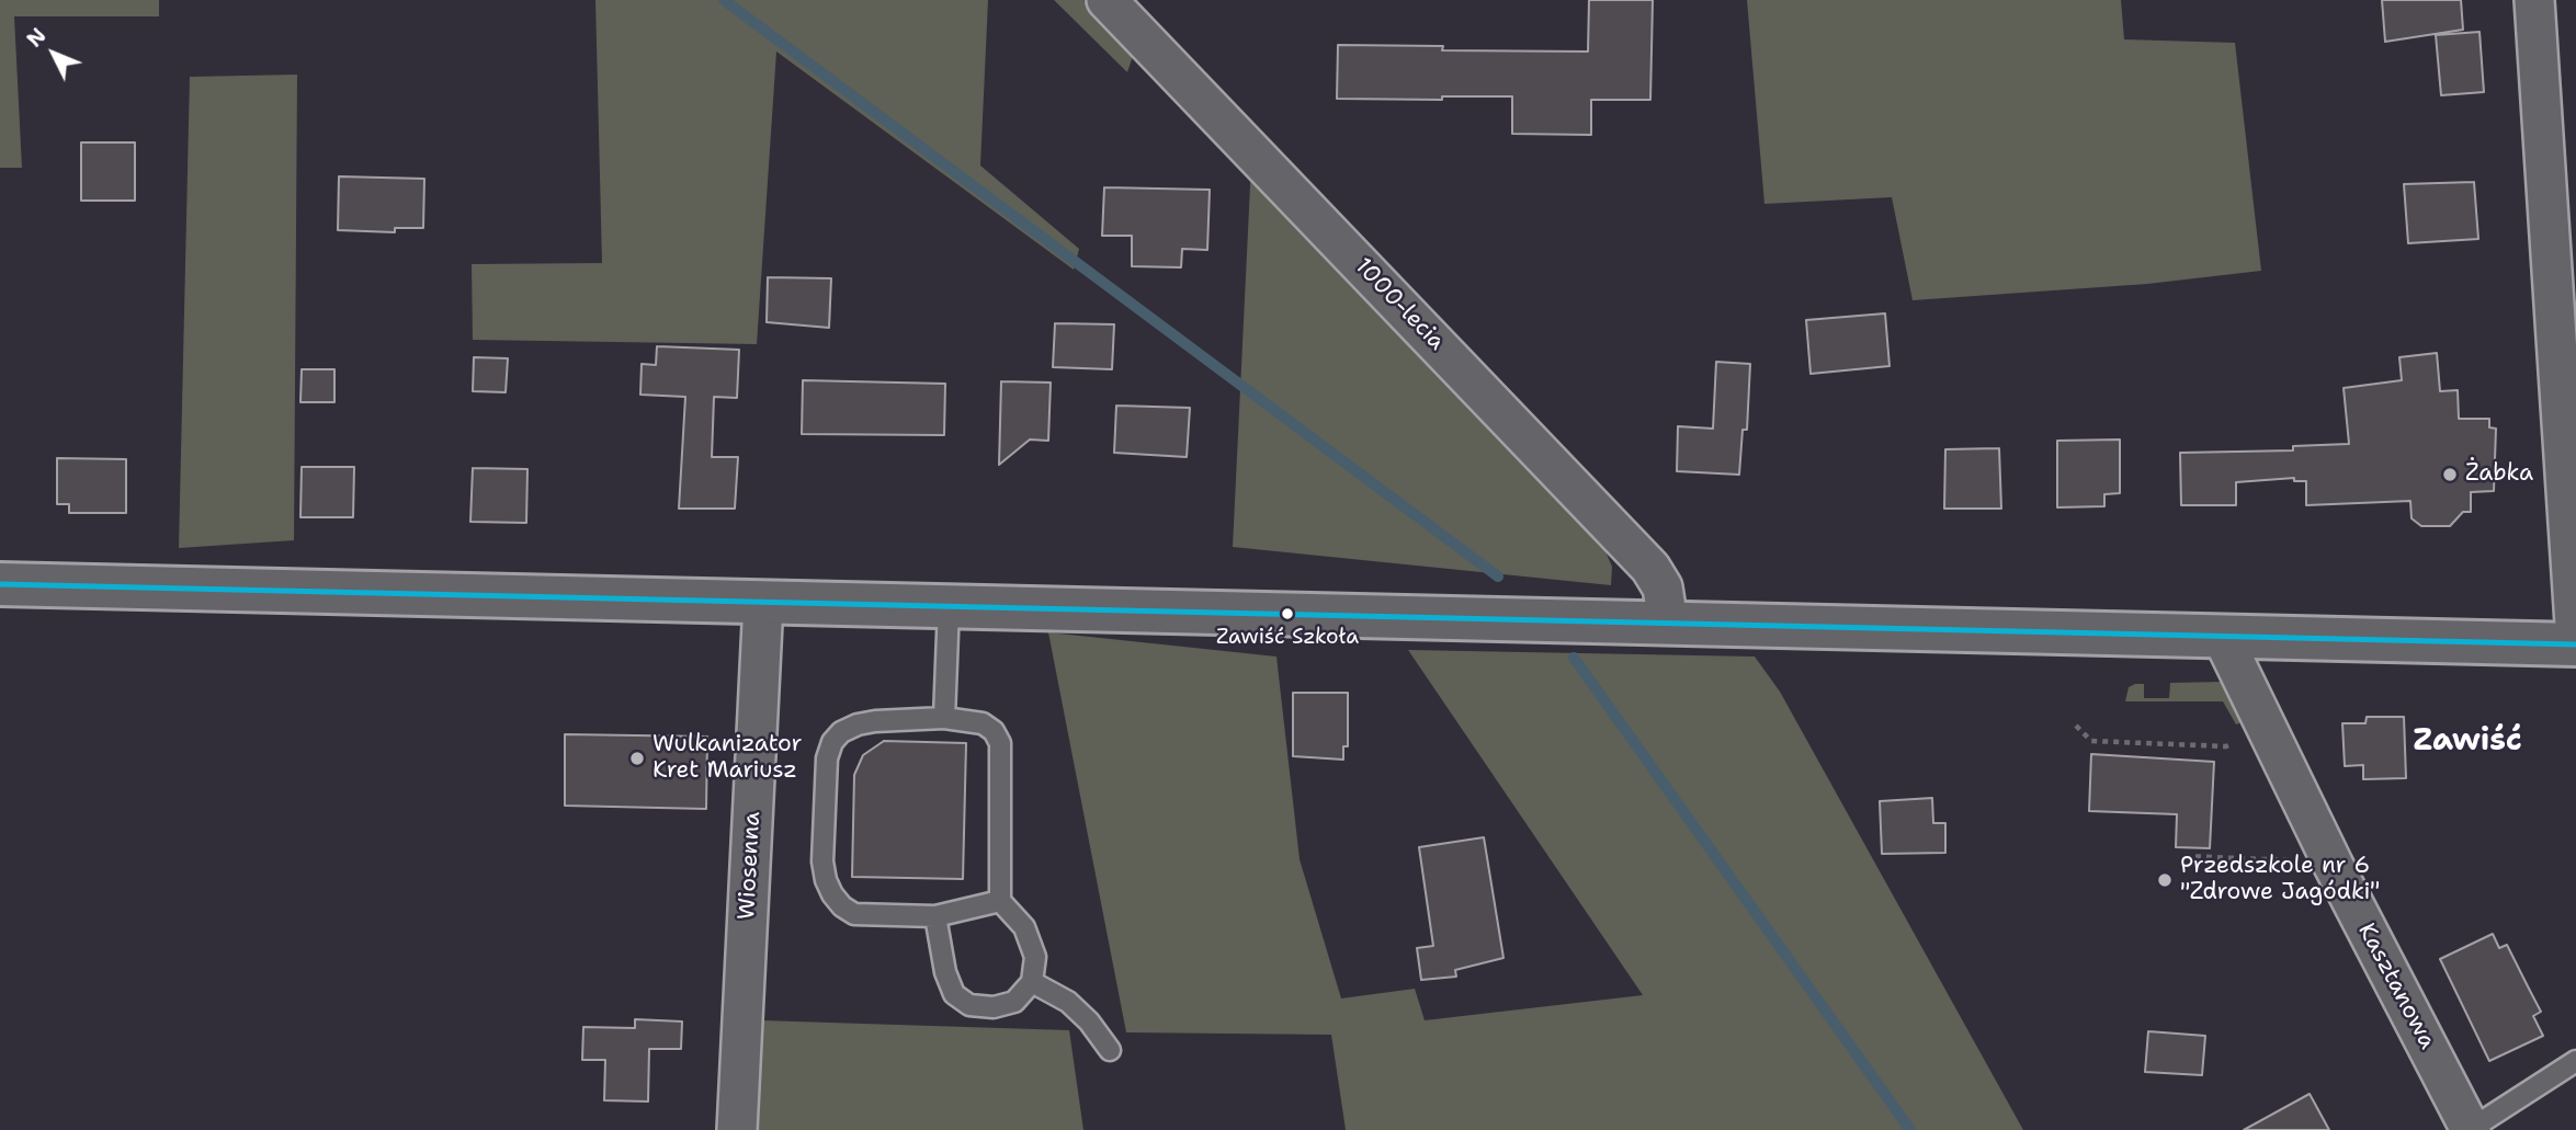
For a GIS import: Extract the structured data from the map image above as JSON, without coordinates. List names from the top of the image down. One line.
{"streets":{"street":["1000-lecia","Wiosenna","Kasztanowa"]},"districts":["Zawiść"],"places":["Żabka","Zawiść Szkoła","Wulkanizator Kret Mariusz","Przedszkole nr 6 \"Zdrowe Jagódki\""],"north":"top left"}
